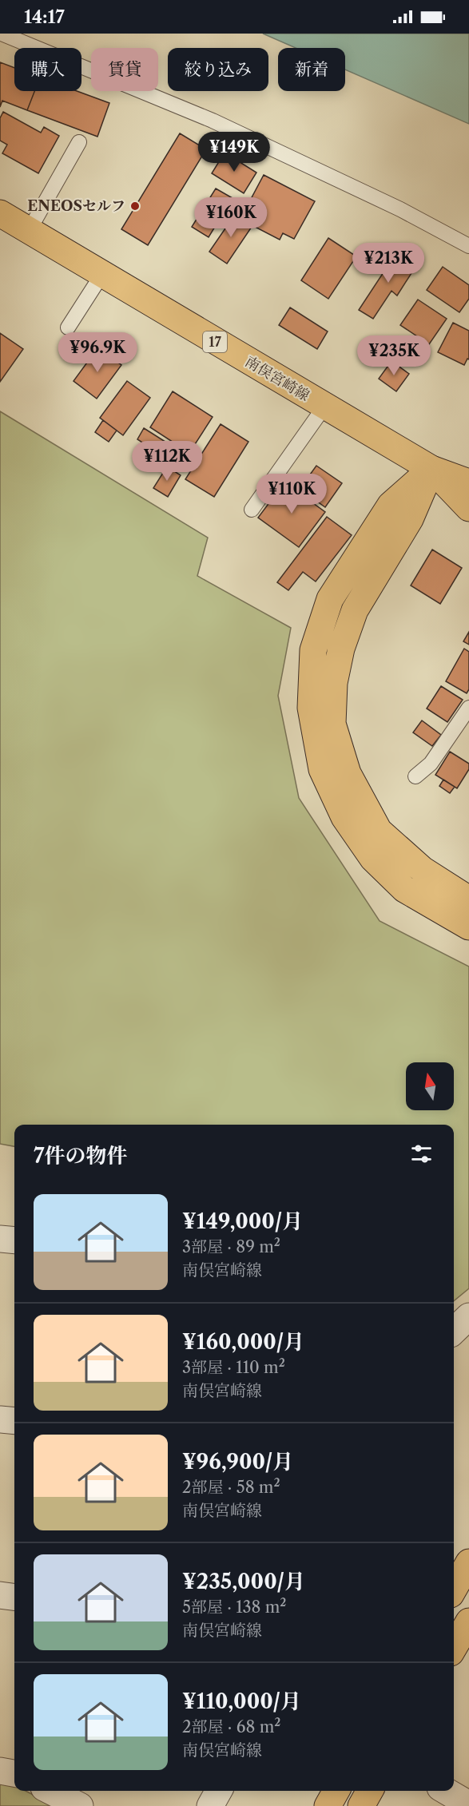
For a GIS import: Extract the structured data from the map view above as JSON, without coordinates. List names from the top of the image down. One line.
{"streets":{"main road":["17","南俣宮崎線"]},"places":["ENEOSセルフ"],"north":"top","page":{"status":"14:17","chip":["購入","賃貸","絞り込み","新着"],"price":["¥149K","¥160K","¥213K","¥96.9K","¥235K","¥112K","¥110K"],"heading":"7件の物件","list":[{"name":"¥149,000/月","note":"3部屋 · 89 m² · 南俣宮崎線"},{"name":"¥160,000/月","note":"3部屋 · 110 m² · 南俣宮崎線"},{"name":"¥96,900/月","note":"2部屋 · 58 m² · 南俣宮崎線"},{"name":"¥235,000/月","note":"5部屋 · 138 m² · 南俣宮崎線"},{"name":"¥110,000/月","note":"2部屋 · 68 m² · 南俣宮崎線"}]}}
